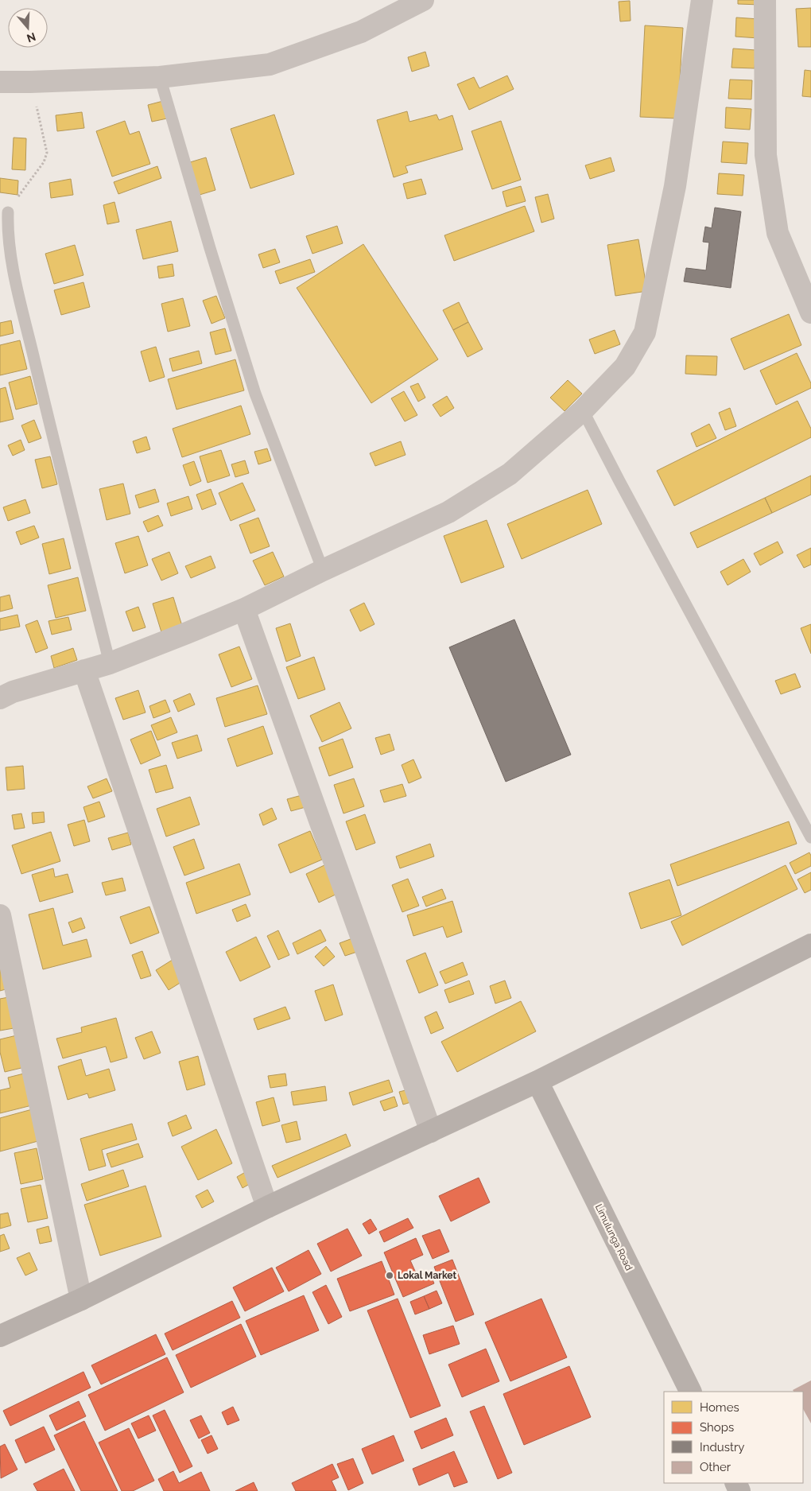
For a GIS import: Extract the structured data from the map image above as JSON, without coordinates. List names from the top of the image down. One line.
{"streets":{"main road":["Limulunga Road"]},"places":["Lokal Market"],"legend":["Homes","Shops","Industry","Other"],"north":"bottom"}
